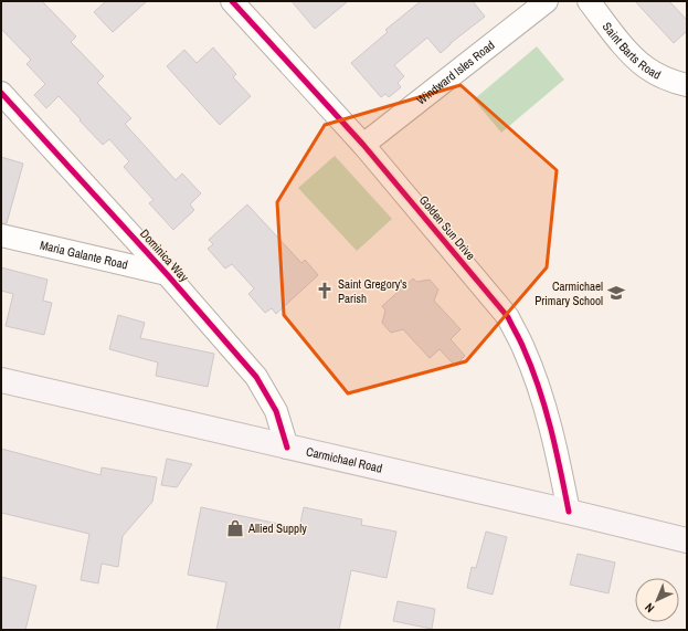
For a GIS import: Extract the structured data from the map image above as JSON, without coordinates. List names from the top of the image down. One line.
{"streets":{"main road":["Carmichael Road"],"street":["Saint Barts Road","Windward Isles Road","Golden Sun Drive","Maria Galante Road","Dominica Way"]},"crossings":[["Windward Isles Road","Golden Sun Drive"],["Golden Sun Drive","Carmichael Road"],["Maria Galante Road","Dominica Way"],["Dominica Way","Carmichael Road"]],"places":{"church":["Saint Gregory's Parish"],"school or university":["Carmichael Primary School"],"shop":["Allied Supply"]},"north":"bottom left"}
